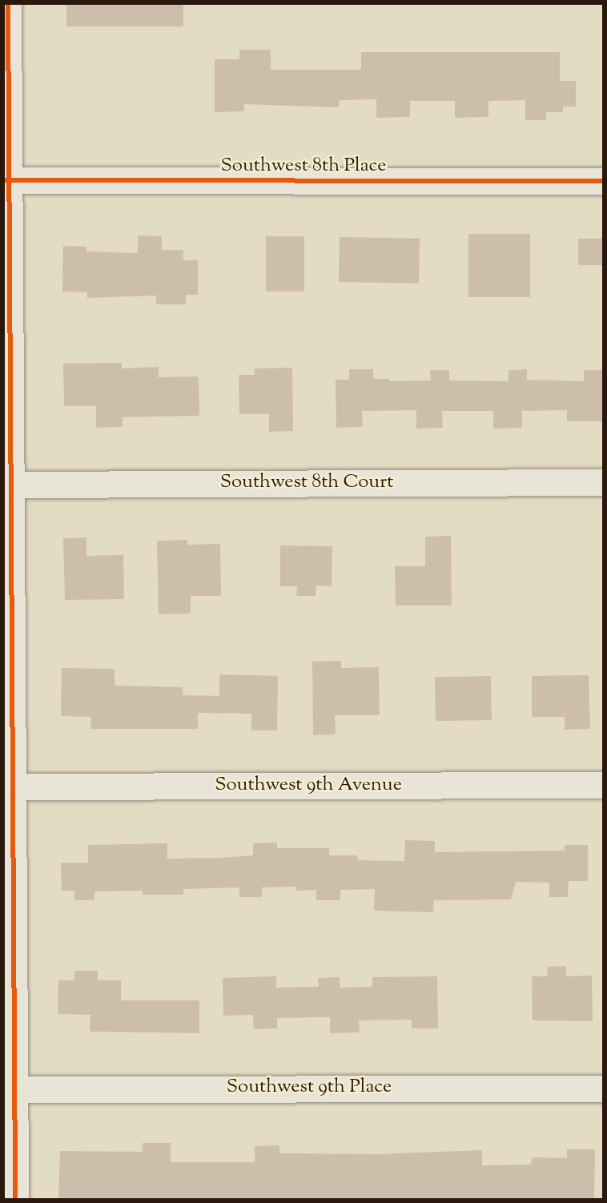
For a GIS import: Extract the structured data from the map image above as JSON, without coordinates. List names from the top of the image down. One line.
{"streets":{"street":["Southwest 8th Place","Southwest 8th Court","Southwest 9th Avenue","Southwest 9th Place"]}}
